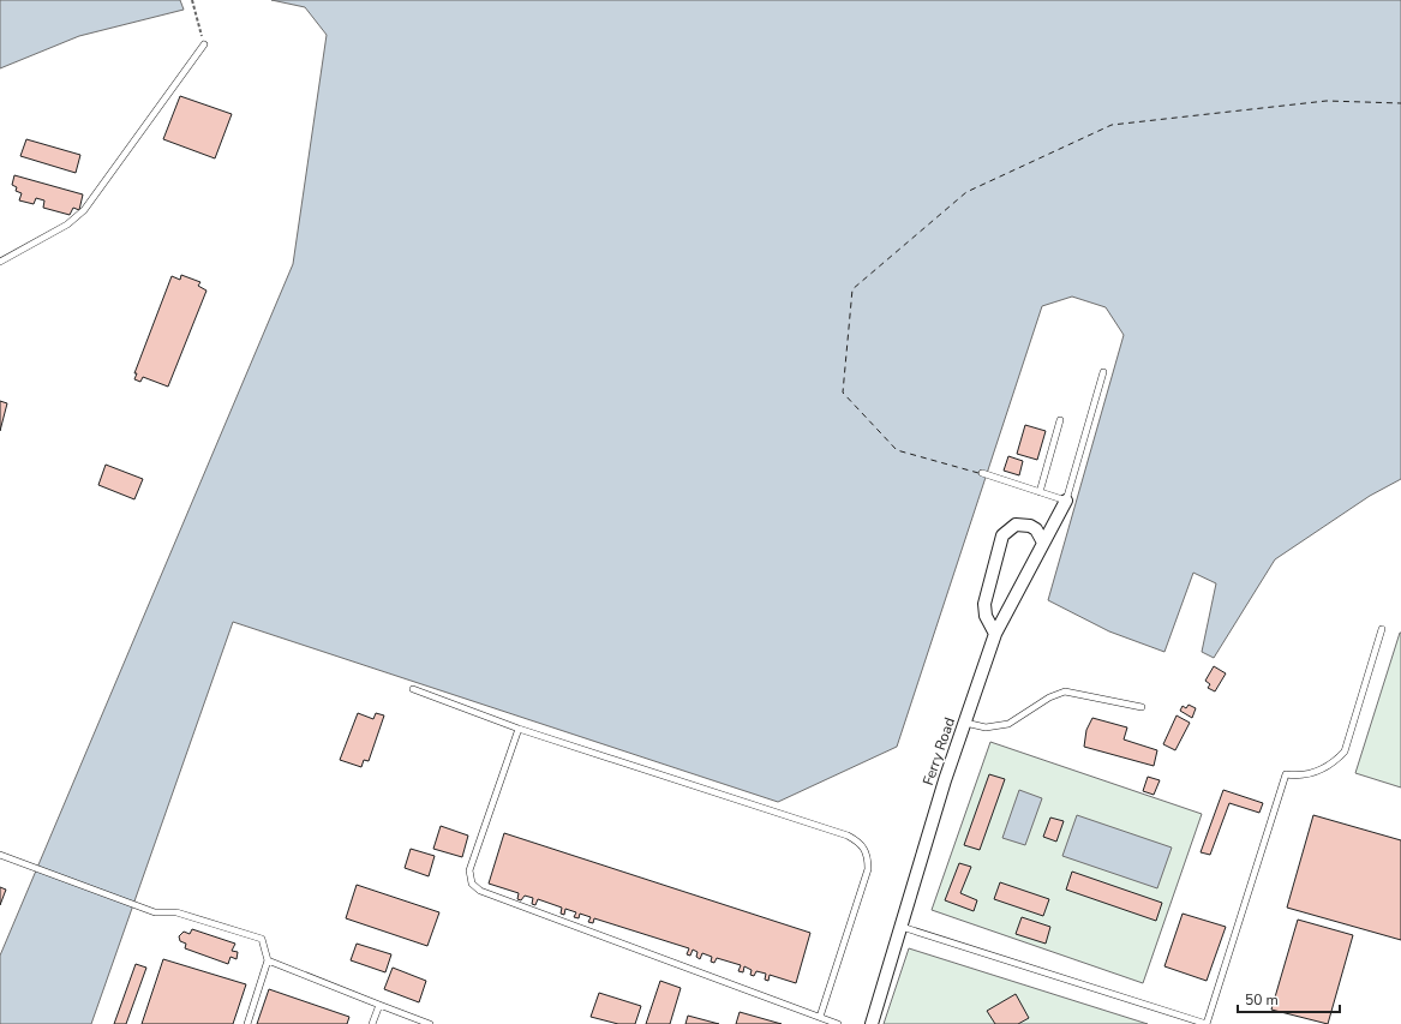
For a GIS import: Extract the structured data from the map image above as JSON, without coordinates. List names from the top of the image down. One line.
{"streets":{"street":["Ferry Road"]},"scale_bar":"50 m"}
